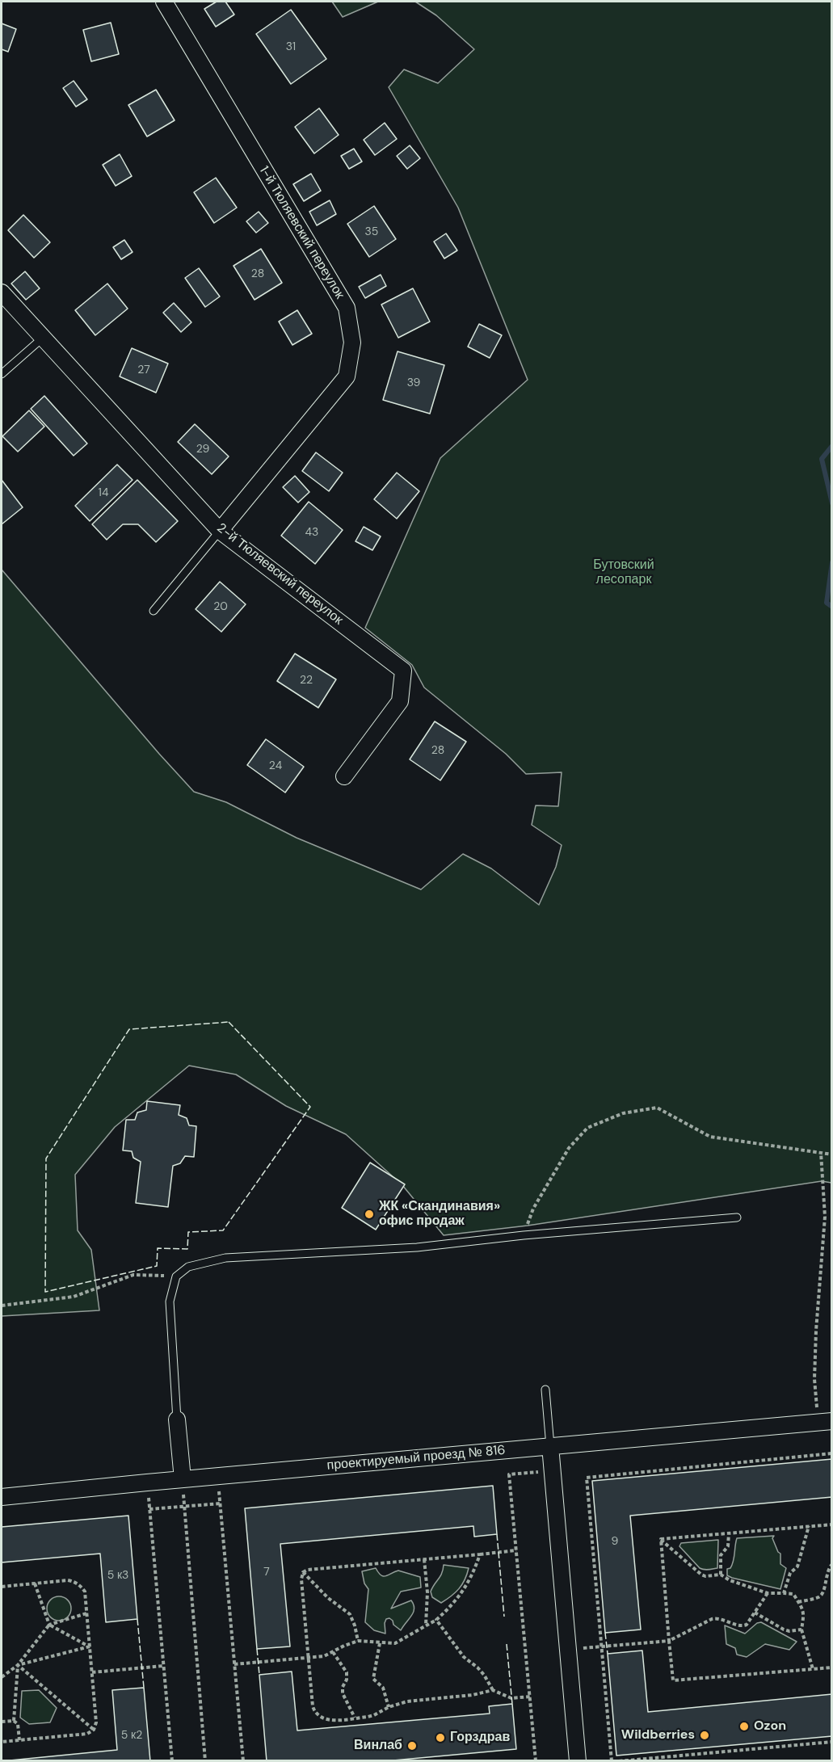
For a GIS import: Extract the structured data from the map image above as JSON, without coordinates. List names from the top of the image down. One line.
{"streets":{"street":["1-й Тюляевский переулок","2-й Тюляевский переулок","проектируемый проезд № 816"]},"crossings":[["1-й Тюляевский переулок","2-й Тюляевский переулок"]],"parks":["Бутовский лесопарк"],"places":["ЖК «Скандинавия» офис продаж","Ozon","Wildberries","Горздрав","Винлаб"],"house_numbers":["31","35","28","27","39","29","14","43","20","22","28","24","9","7","5 к3","5 к2"]}
